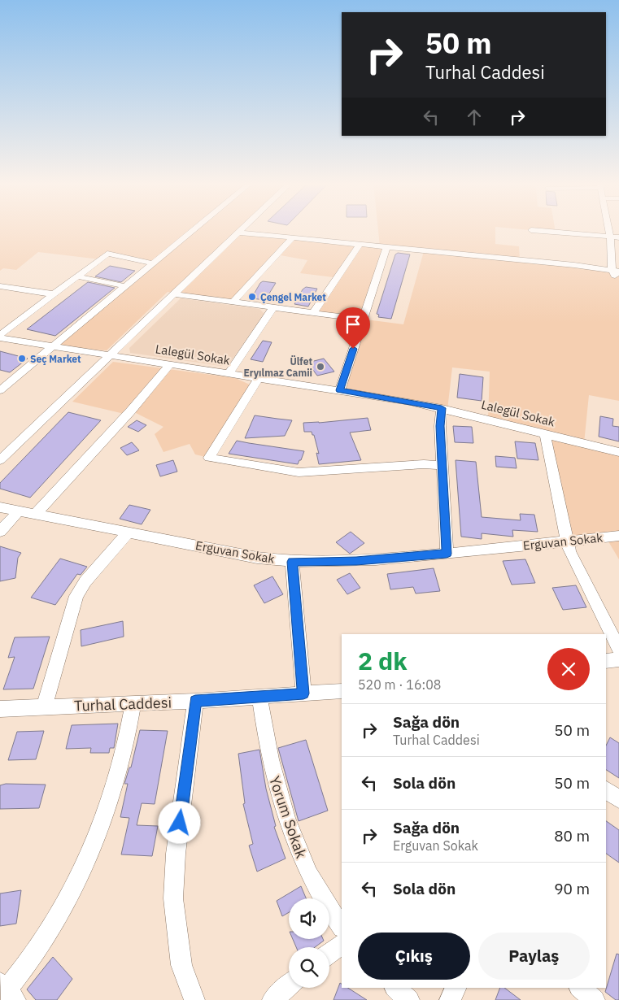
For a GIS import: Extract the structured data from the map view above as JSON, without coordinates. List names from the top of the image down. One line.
{"streets":{"street":["Lalegül Sokak","Erguvan Sokak","Turhal Caddesi","Yorum Sokak"]},"crossings":[["Turhal Caddesi","Yorum Sokak"]],"places":["Çengel Market","Seç Market","Ülfet Eryılmaz Camii"],"page":{"turn":["50 m","Turhal Caddesi"],"heading":["2 dk","520 m · 16:08"],"list":[{"name":"Sağa dön","note":"Turhal Caddesi","value":"50 m"},{"name":"Sola dön","value":"50 m"},{"name":"Sağa dön","note":"Erguvan Sokak","value":"80 m"},{"name":"Sola dön","value":"90 m"}],"buttons":["Çıkış","Paylaş"]}}
